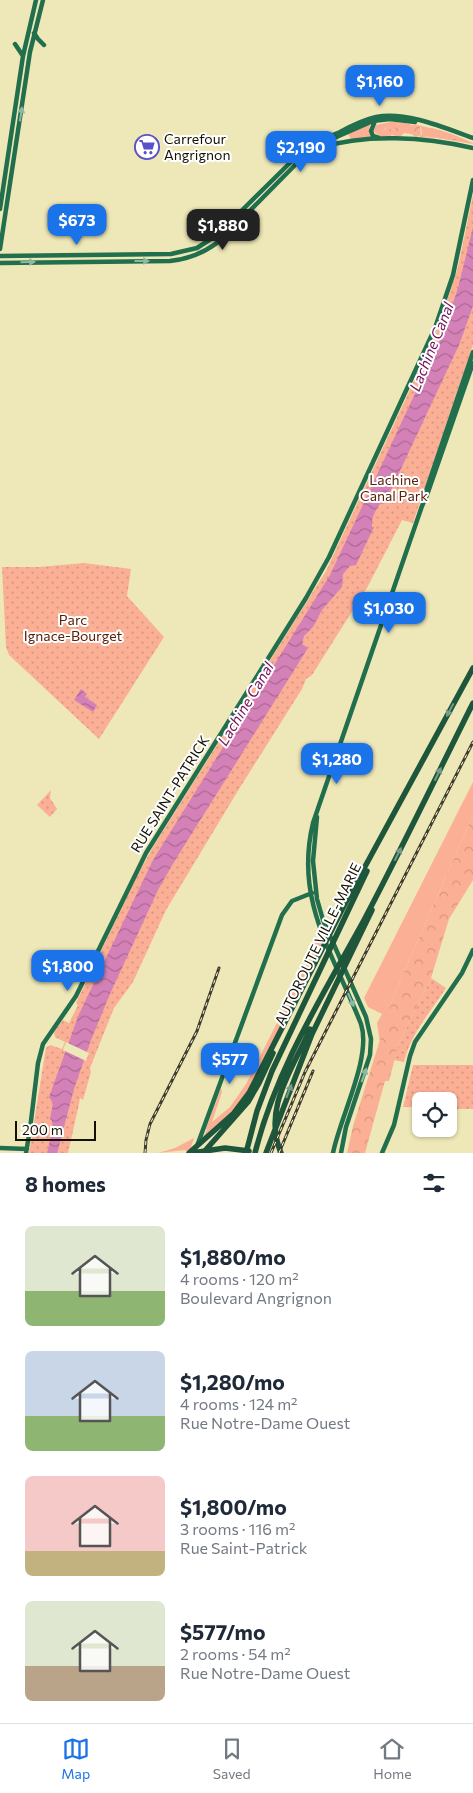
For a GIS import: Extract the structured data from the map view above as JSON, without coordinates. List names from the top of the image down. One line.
{"streets":{"highway":["AUTOROUTE VILLE-MARIE"],"main road":["RUE SAINT-PATRICK"]},"water":["Lachine Canal"],"parks":["Lachine Canal Park","Parc Ignace-Bourget"],"places":{"supermarket":["Carrefour Angrignon"]},"scale_bar":"200 m","page":{"price":["$1,160","$2,190","$673","$1,880","$1,030","$1,280","$1,800","$577"],"scale":"200 m","heading":"8 homes","list":[{"name":"$1,880/mo","note":"4 rooms · 120 m² · Boulevard Angrignon"},{"name":"$1,280/mo","note":"4 rooms · 124 m² · Rue Notre-Dame Ouest"},{"name":"$1,800/mo","note":"3 rooms · 116 m² · Rue Saint-Patrick"},{"name":"$577/mo","note":"2 rooms · 54 m² · Rue Notre-Dame Ouest"}],"tabs":["Map","Saved","Home"]}}
